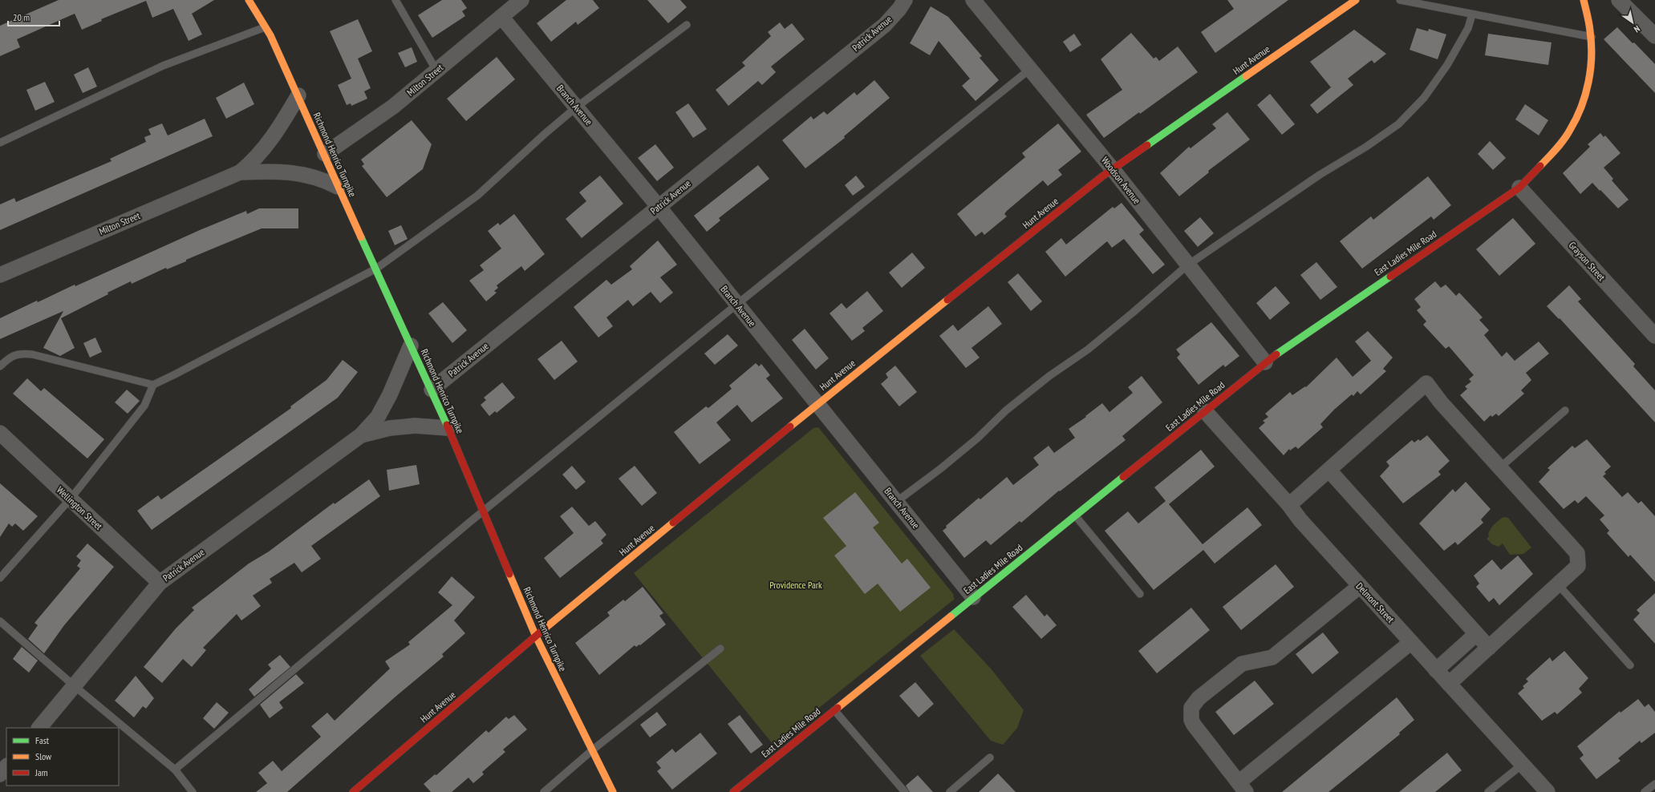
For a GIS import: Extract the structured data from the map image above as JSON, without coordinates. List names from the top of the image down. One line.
{"streets":{"street":["Patrick Avenue","Hunt Avenue","Milton Street","Branch Avenue","Richmond Henrico Turnpike","Woodson Avenue","East Ladies Mile Road","Grayson Street","Wellington Street","Delmont Street"]},"crossings":[["Patrick Avenue","Branch Avenue"],["Patrick Avenue","Richmond Henrico Turnpike"],["Patrick Avenue","Wellington Street"],["Hunt Avenue","Branch Avenue"],["Hunt Avenue","Richmond Henrico Turnpike"],["Hunt Avenue","Woodson Avenue"],["Milton Street","Branch Avenue"],["Milton Street","Richmond Henrico Turnpike"],["Branch Avenue","East Ladies Mile Road"],["Woodson Avenue","East Ladies Mile Road"],["East Ladies Mile Road","Grayson Street"],["East Ladies Mile Road","Delmont Street"]],"parks":["Providence Park"],"legend":["Fast","Slow","Jam"],"scale_bar":"20 m","north":"bottom right"}
